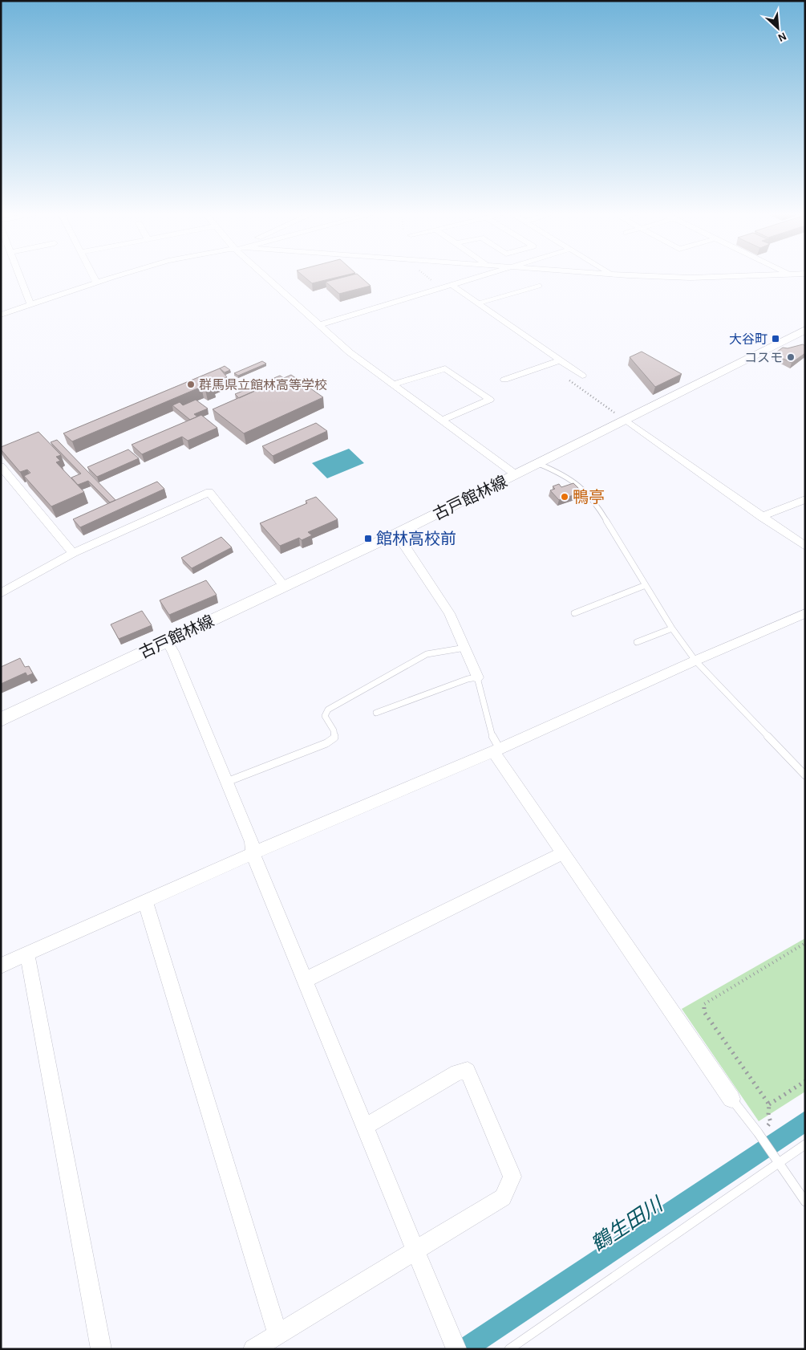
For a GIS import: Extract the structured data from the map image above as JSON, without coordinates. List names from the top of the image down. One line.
{"streets":{"main road":["古戸館林線"]},"water":["鶴生田川"],"places":{"transit":["大谷町","館林高校前"],"other":["コスモ","群馬県立館林高等学校","鴨亭"]},"north":"bottom right"}
